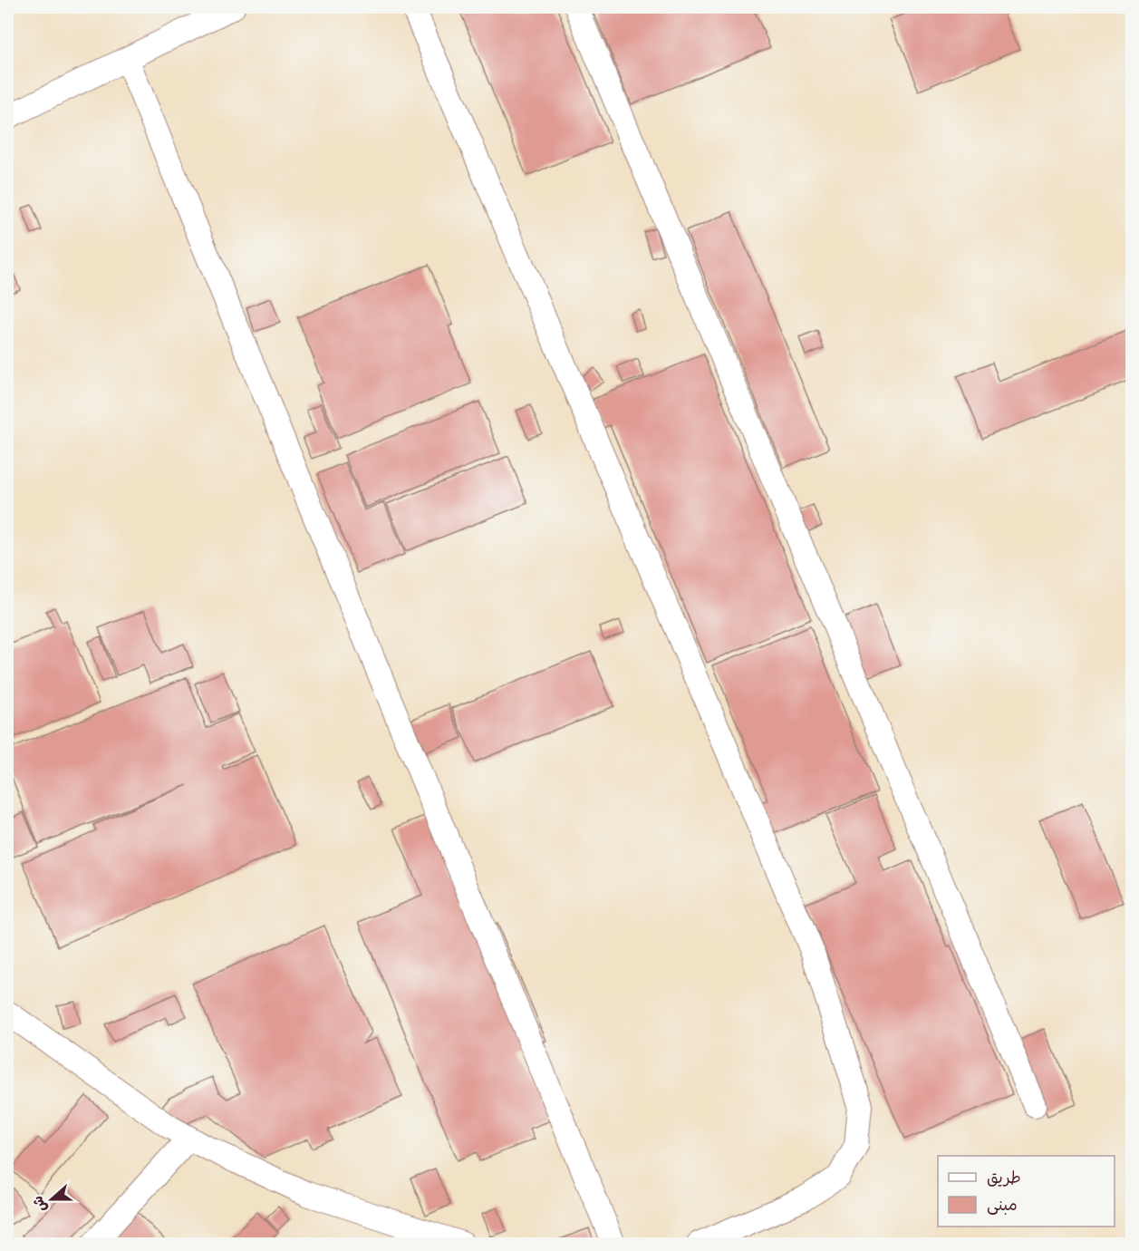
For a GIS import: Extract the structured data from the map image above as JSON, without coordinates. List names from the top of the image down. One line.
{"legend":["طريق","مبنى"],"north":"left"}
